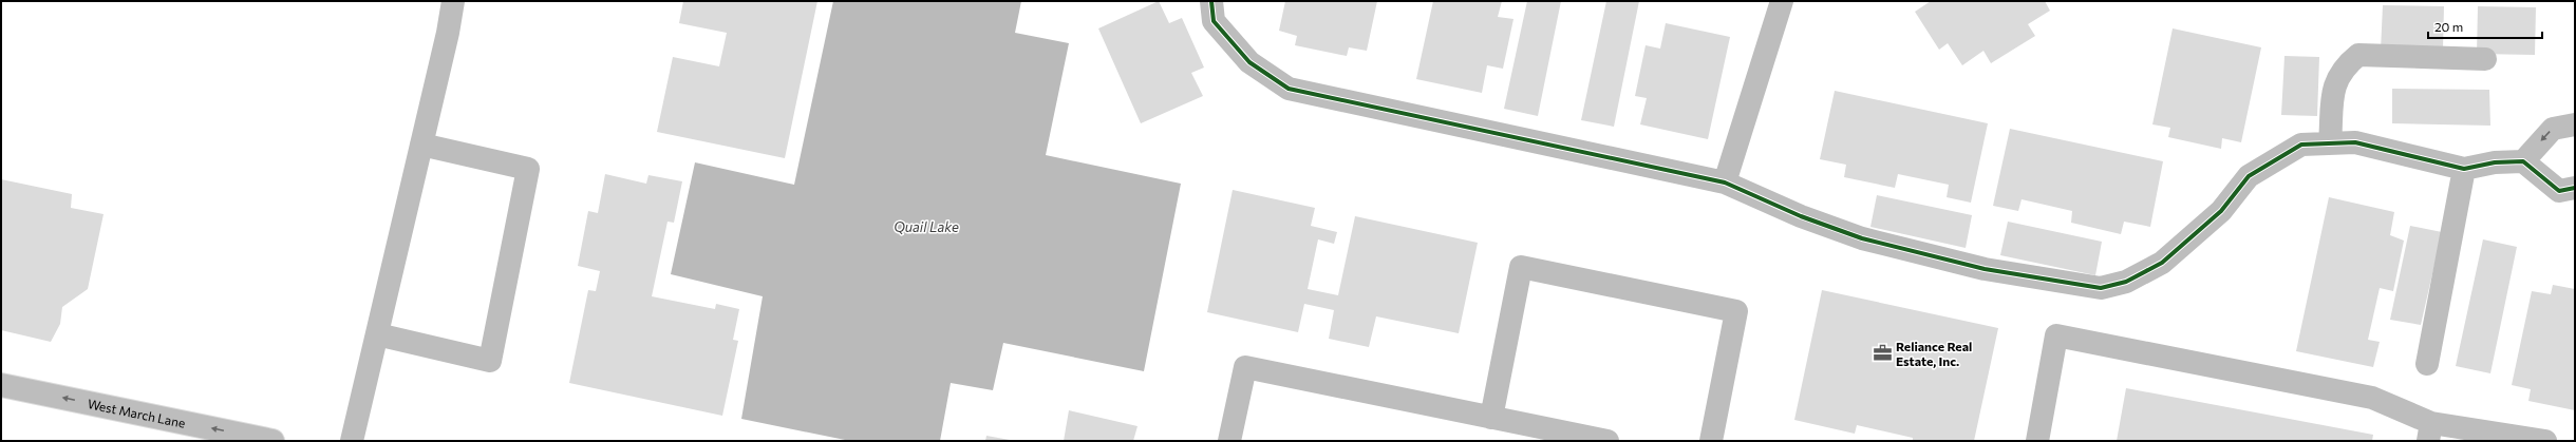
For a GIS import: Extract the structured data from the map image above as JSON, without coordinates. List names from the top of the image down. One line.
{"streets":{"street":["West March Lane"]},"one_way":["West March Lane"],"water":["Quail Lake"],"places":{"office":["Reliance Real Estate, Inc."]},"scale_bar":"20 m"}
